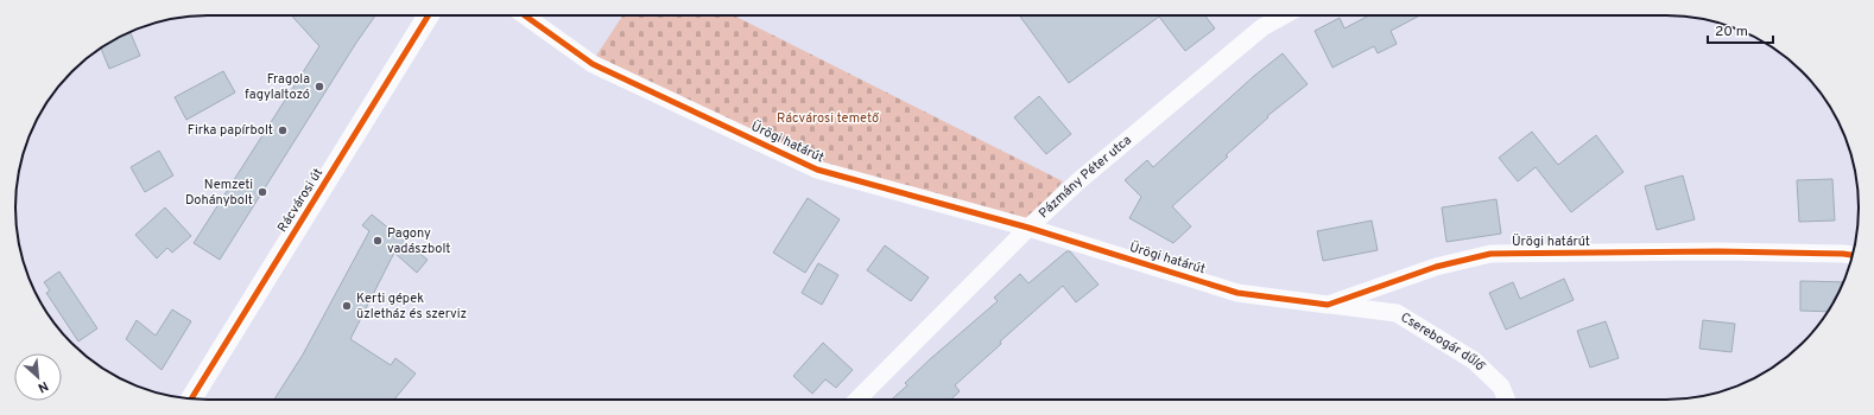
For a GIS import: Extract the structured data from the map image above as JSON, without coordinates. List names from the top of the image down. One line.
{"streets":{"street":["Ürögi határút","Pázmány Péter utca","Rácvárosi út","Cserebogár dűlő"]},"crossings":[["Ürögi határút","Pázmány Péter utca"],["Ürögi határút","Cserebogár dűlő"]],"parks":["Rácvárosi temető"],"places":["Fragola fagylaltozó","Firka papírbolt","Nemzeti Dohánybolt","Pagony vadászbolt","Kerti gépek üzletház és szerviz"],"scale_bar":"20 m","north":"bottom right"}
